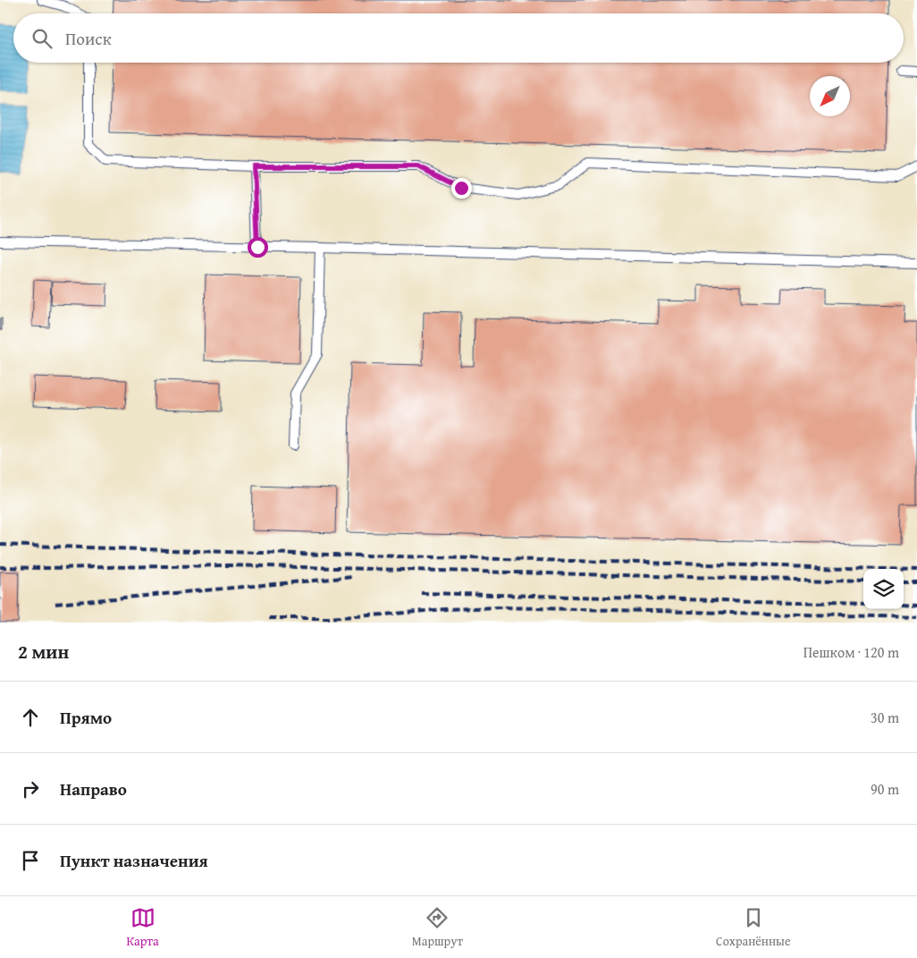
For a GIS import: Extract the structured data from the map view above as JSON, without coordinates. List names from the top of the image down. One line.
{"north":"bottom left","page":{"search":"Поиск","heading":["2 мин","Пешком · 120 m"],"list":[["Прямо","30 m"],["Направо","90 m"],"Пункт назначения"],"nav":["Карта","Маршрут","Сохранённые"]}}
